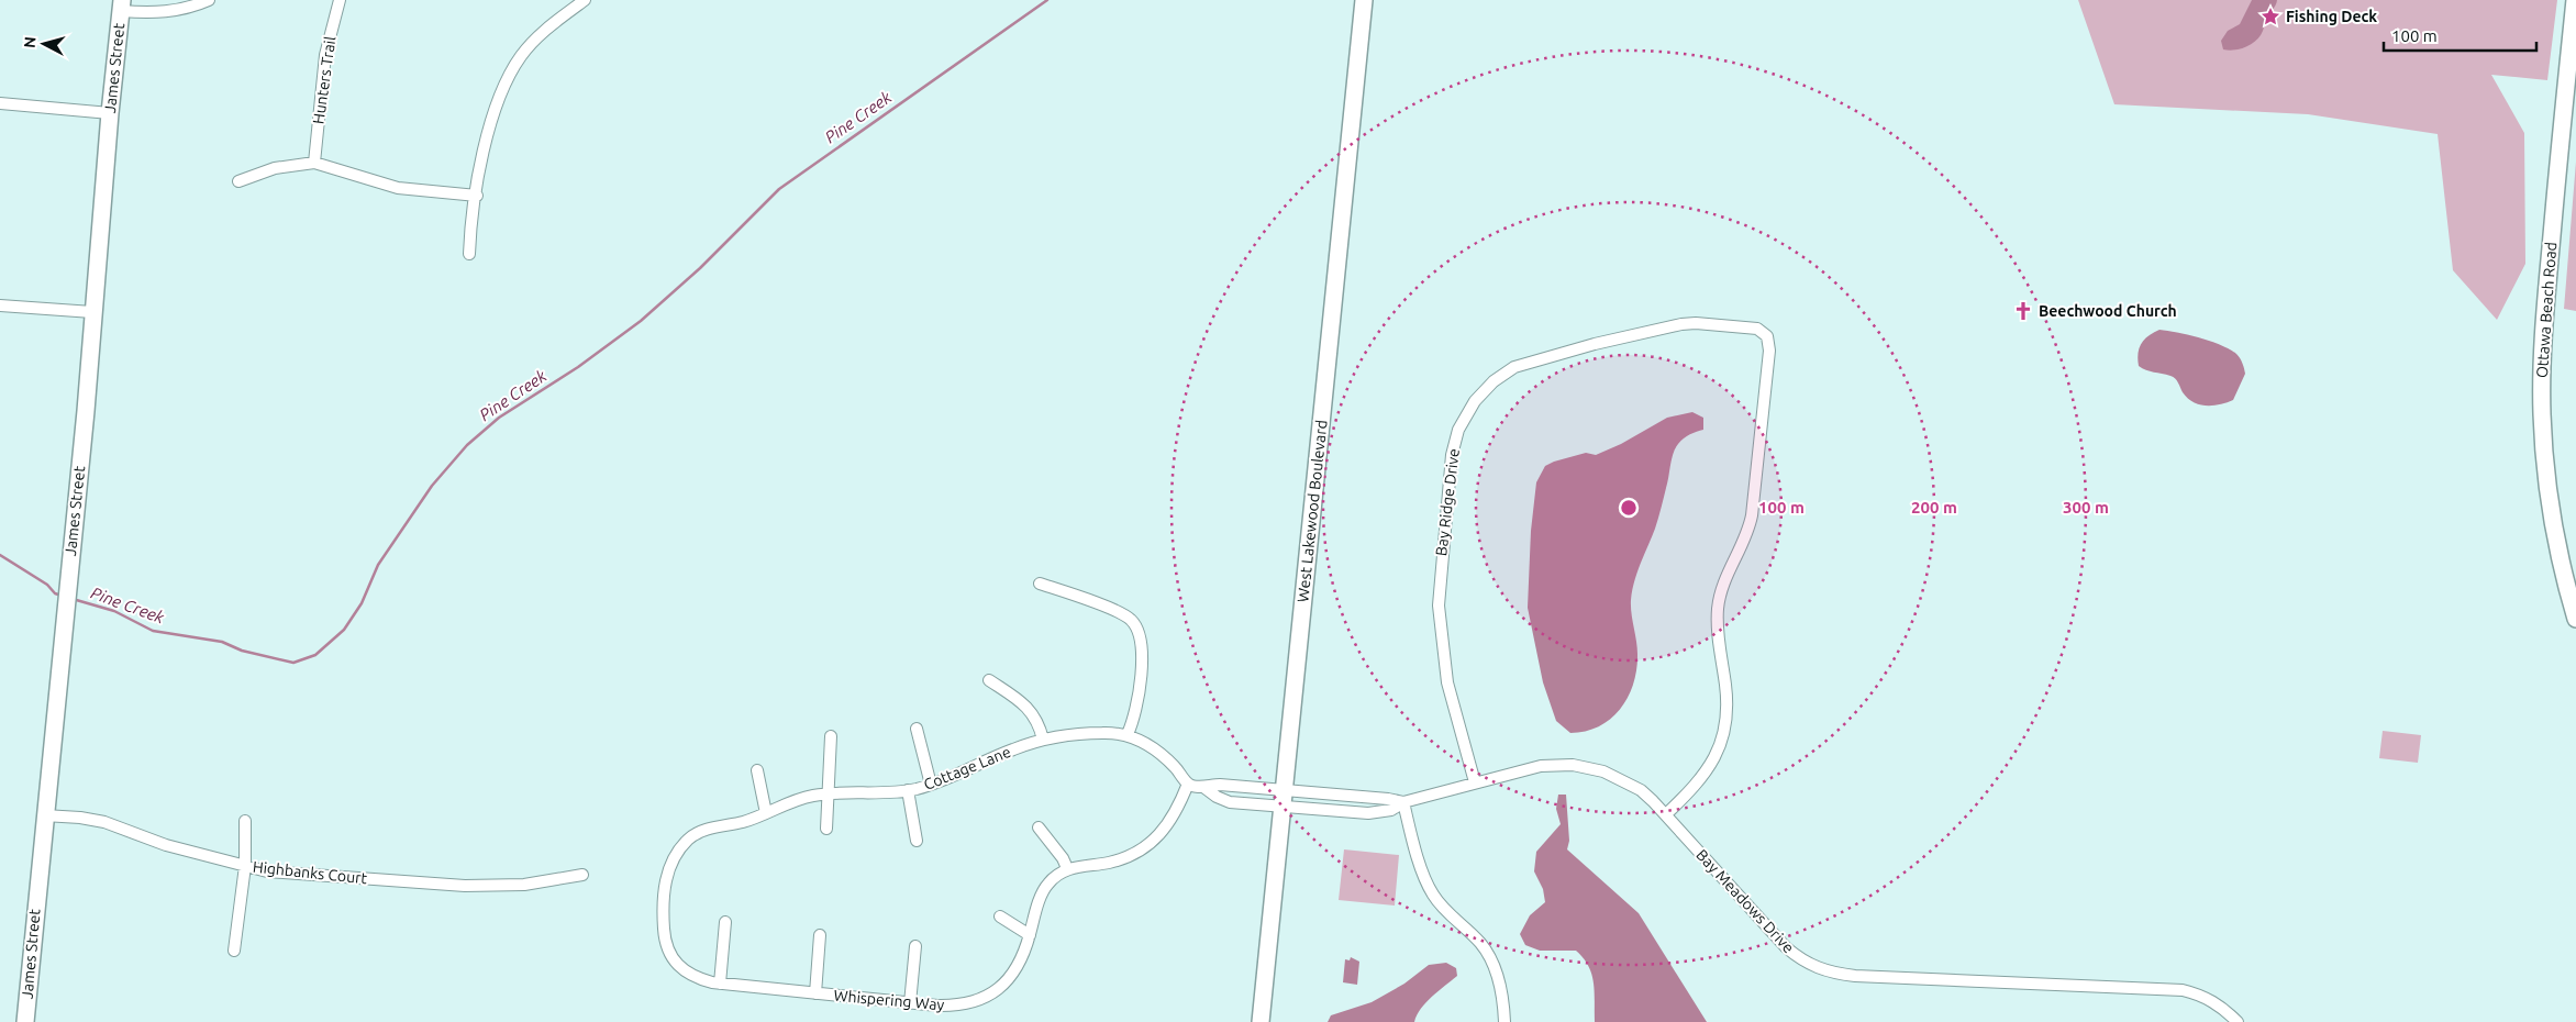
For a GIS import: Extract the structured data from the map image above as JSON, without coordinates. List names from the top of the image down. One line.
{"streets":{"street":["James Street","Hunters Trail","Ottawa Beach Road","Bay Ridge Drive","West Lakewood Boulevard","Cottage Lane","Highbanks Court","Bay Meadows Drive","Whispering Way"]},"crossings":[["James Street","Highbanks Court"],["Bay Ridge Drive","Bay Meadows Drive"],["West Lakewood Boulevard","Bay Meadows Drive"],["Cottage Lane","Whispering Way"]],"water":["Pine Creek"],"places":{"place":["Fishing Deck"],"church":["Beechwood Church"]},"scale_bar":"100 m","north":"left","rings":["100 m","200 m","300 m"]}
